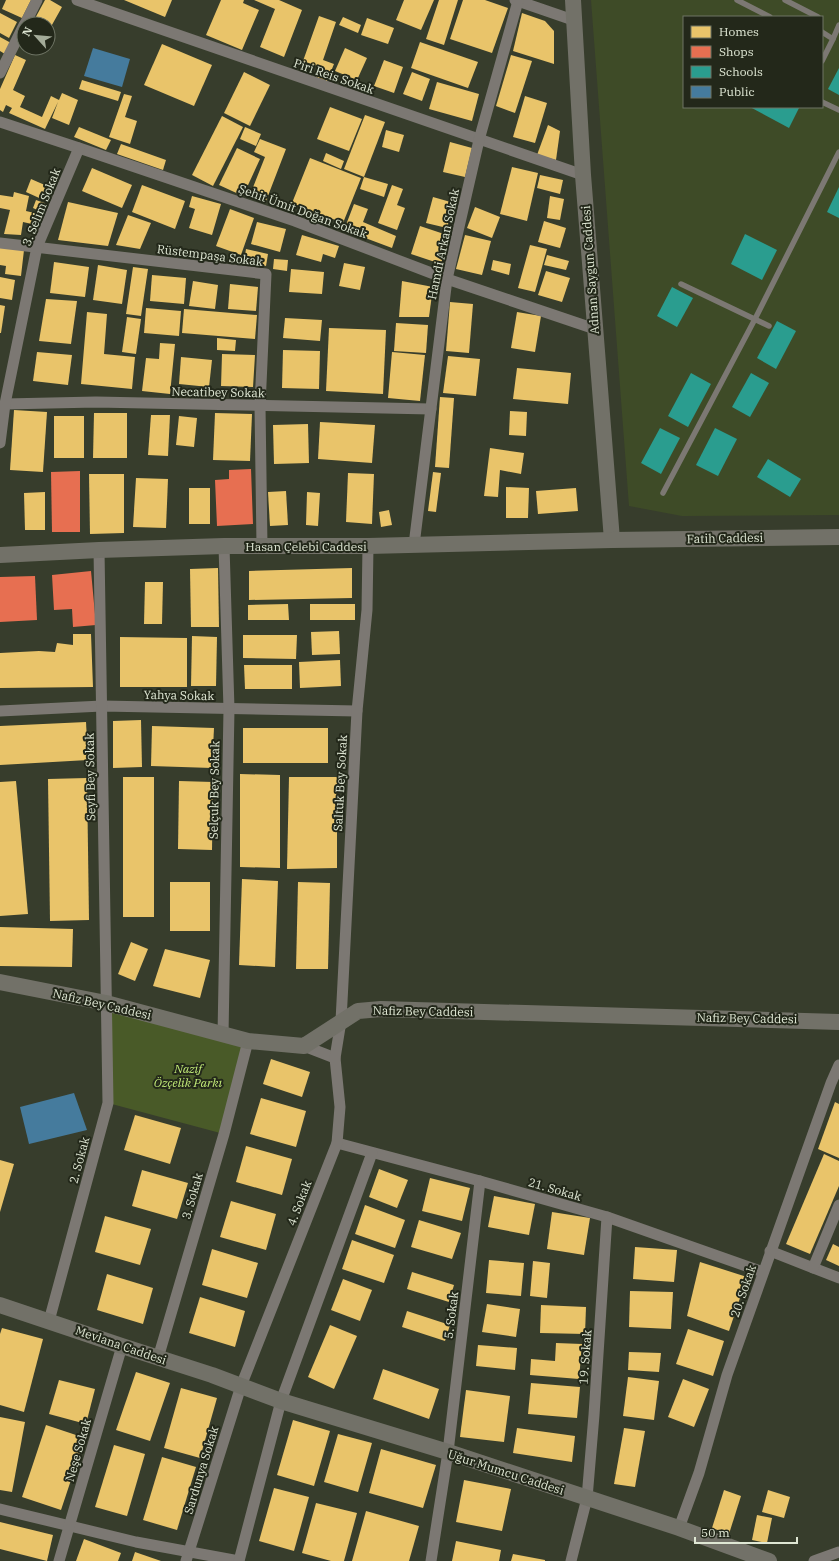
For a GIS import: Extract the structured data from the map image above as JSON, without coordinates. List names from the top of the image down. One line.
{"streets":{"street":["Piri Reis Sokak","3. Selim Sokak","Şehit Ümit Doğan Sokak","Hamdi Arkan Sokak","Rüstempaşa Sokak","Adnan Saygun Caddesi","Necatibey Sokak","Fatih Caddesi","Hasan Çelebi Caddesi","Yahya Sokak","Seyfi Bey Sokak","Saltuk Bey Sokak","Selçuk Bey Sokak","Nafiz Bey Caddesi","2. Sokak","21. Sokak","3. Sokak","4. Sokak","20. Sokak","5. Sokak","Mevlana Caddesi","19. Sokak","Neşe Sokak","Sardunya Sokak","Uğur Mumcu Caddesi"]},"crossings":[["Piri Reis Sokak","Hamdi Arkan Sokak"],["Piri Reis Sokak","Adnan Saygun Caddesi"],["3. Selim Sokak","Şehit Ümit Doğan Sokak"],["3. Selim Sokak","Rüstempaşa Sokak"],["3. Selim Sokak","Necatibey Sokak"],["Şehit Ümit Doğan Sokak","Hamdi Arkan Sokak"],["Şehit Ümit Doğan Sokak","Adnan Saygun Caddesi"],["Hamdi Arkan Sokak","Necatibey Sokak"],["Hamdi Arkan Sokak","Hasan Çelebi Caddesi"],["Rüstempaşa Sokak","Necatibey Sokak"],["Rüstempaşa Sokak","Hasan Çelebi Caddesi"],["Adnan Saygun Caddesi","Fatih Caddesi"],["Adnan Saygun Caddesi","Hasan Çelebi Caddesi"],["Fatih Caddesi","Hasan Çelebi Caddesi"],["Hasan Çelebi Caddesi","Seyfi Bey Sokak"],["Hasan Çelebi Caddesi","Saltuk Bey Sokak"],["Hasan Çelebi Caddesi","Selçuk Bey Sokak"],["Yahya Sokak","Seyfi Bey Sokak"],["Yahya Sokak","Saltuk Bey Sokak"],["Yahya Sokak","Selçuk Bey Sokak"],["Seyfi Bey Sokak","Nafiz Bey Caddesi"],["Seyfi Bey Sokak","2. Sokak"],["Saltuk Bey Sokak","Nafiz Bey Caddesi"],["Saltuk Bey Sokak","4. Sokak"],["Selçuk Bey Sokak","Nafiz Bey Caddesi"],["Nafiz Bey Caddesi","2. Sokak"],["Nafiz Bey Caddesi","3. Sokak"],["Nafiz Bey Caddesi","4. Sokak"],["2. Sokak","Mevlana Caddesi"],["21. Sokak","4. Sokak"],["21. Sokak","20. Sokak"],["21. Sokak","5. Sokak"],["21. Sokak","19. Sokak"],["3. Sokak","Mevlana Caddesi"],["4. Sokak","Mevlana Caddesi"],["4. Sokak","Sardunya Sokak"],["4. Sokak","Uğur Mumcu Caddesi"],["20. Sokak","Uğur Mumcu Caddesi"],["5. Sokak","Uğur Mumcu Caddesi"],["Mevlana Caddesi","Neşe Sokak"],["Mevlana Caddesi","Sardunya Sokak"],["Mevlana Caddesi","Uğur Mumcu Caddesi"],["19. Sokak","Uğur Mumcu Caddesi"],["Sardunya Sokak","Uğur Mumcu Caddesi"]],"parks":["Nazif Özçelik Parkı"],"legend":["Homes","Shops","Schools","Public"],"scale_bar":"50 m","north":"top left"}
